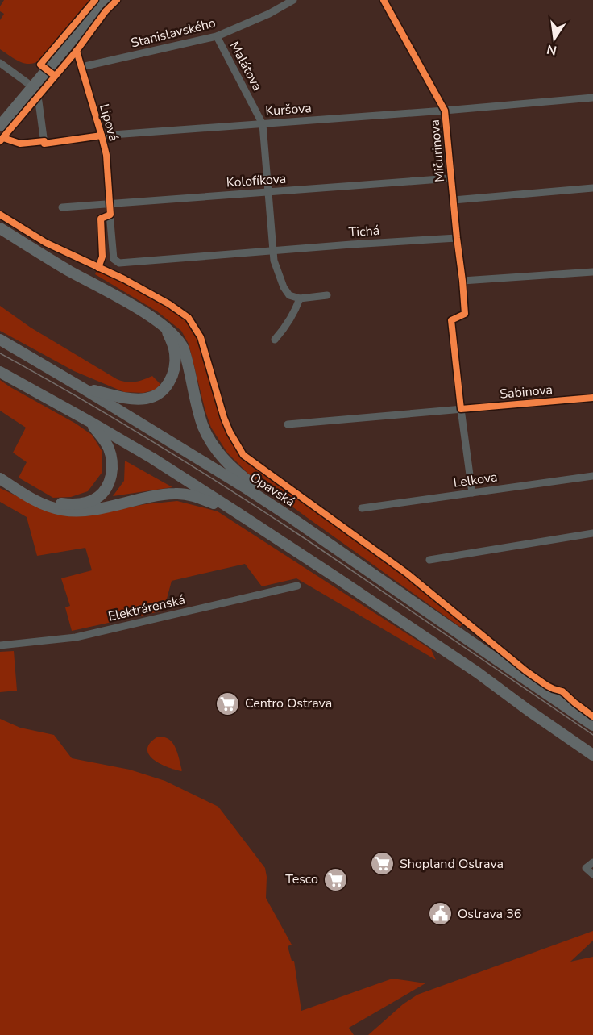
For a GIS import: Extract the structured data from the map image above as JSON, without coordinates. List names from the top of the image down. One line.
{"streets":{"main road":["Opavská"],"street":["Stanislavského","Malátova","Kuršova","Lipová","Mičurinova","Kolofíkova","Tichá","Sabinova","Lelkova","Elektrárenská"]},"crossings":[["Stanislavského","Malátova"],["Stanislavského","Lipová"],["Malátova","Kuršova"],["Malátova","Kolofíkova"],["Malátova","Tichá"],["Kuršova","Lipová"],["Kuršova","Mičurinova"],["Lipová","Kolofíkova"],["Lipová","Tichá"],["Mičurinova","Kolofíkova"],["Mičurinova","Tichá"]],"places":{"supermarket":["Centro Ostrava","Shopland Ostrava","Tesco"],"public building":["Ostrava 36"]},"north":"bottom"}
